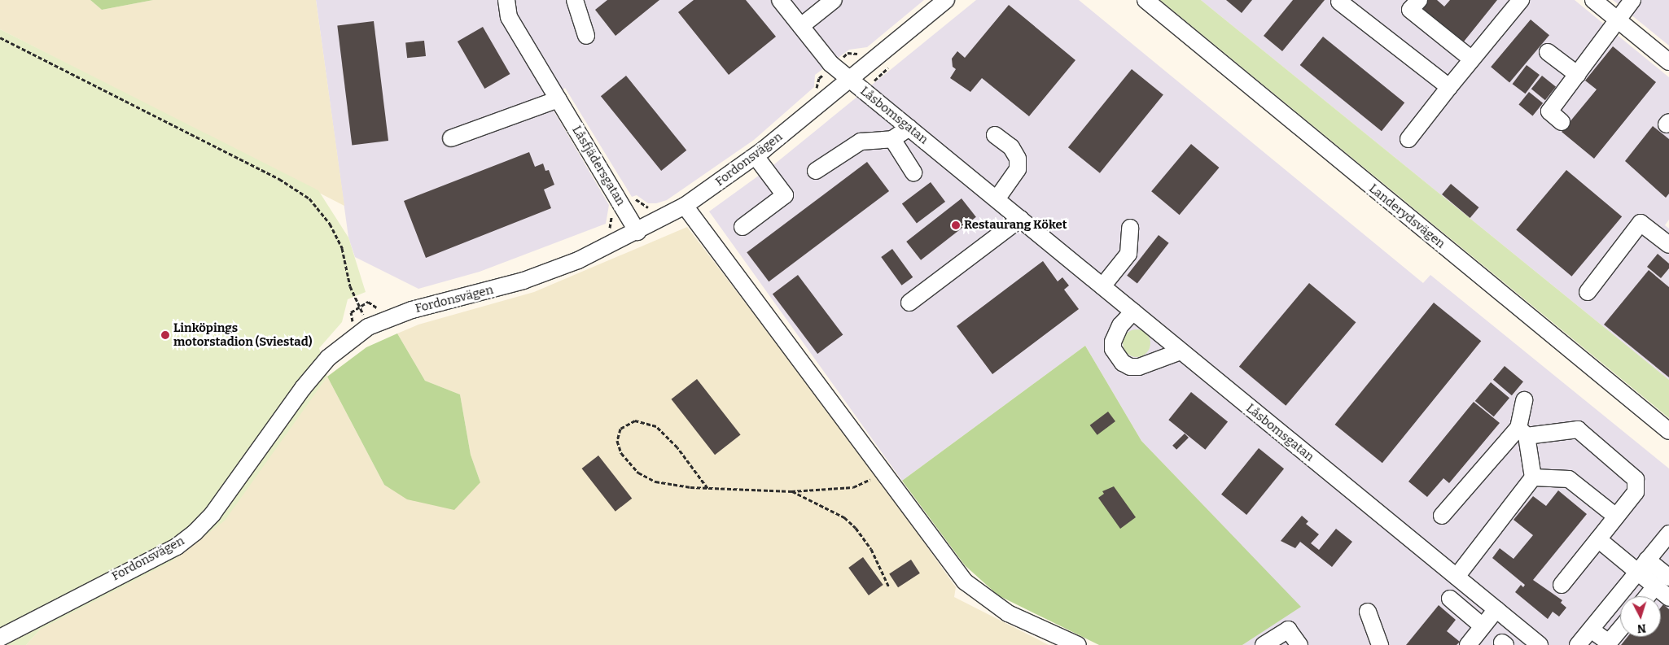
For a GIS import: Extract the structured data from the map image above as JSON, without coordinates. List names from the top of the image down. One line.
{"streets":{"street":["Låsbomsgatan","Fordonsvägen","Låsfjädersgatan","Landerydsvägen"]},"crossings":[["Låsbomsgatan","Fordonsvägen"],["Fordonsvägen","Låsfjädersgatan"]],"places":["Restaurang Köket","Linköpings motorstadion (Sviestad)"],"north":"bottom"}
